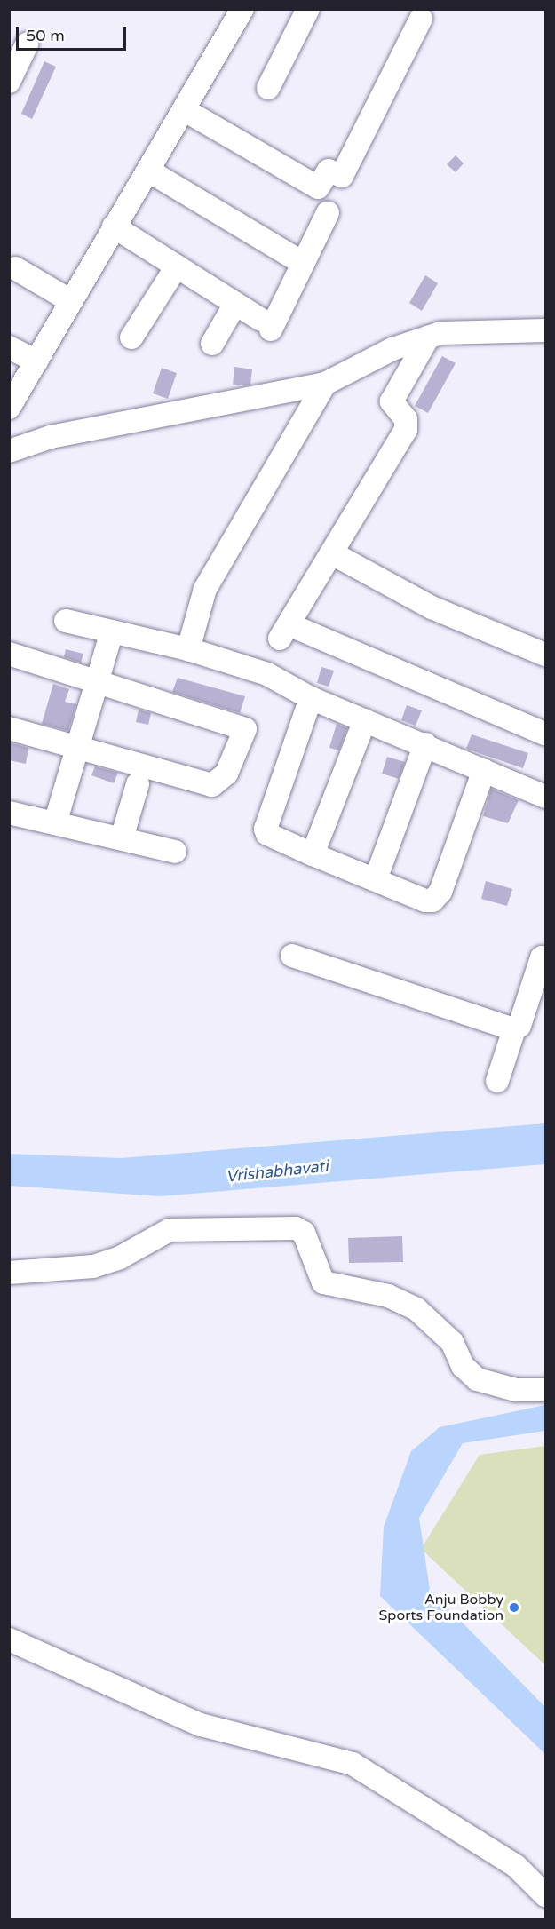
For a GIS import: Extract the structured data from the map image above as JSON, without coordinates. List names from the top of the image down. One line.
{"water":["Vrishabhavati"],"places":["Anju Bobby Sports Foundation"],"scale_bar":"50 m"}
